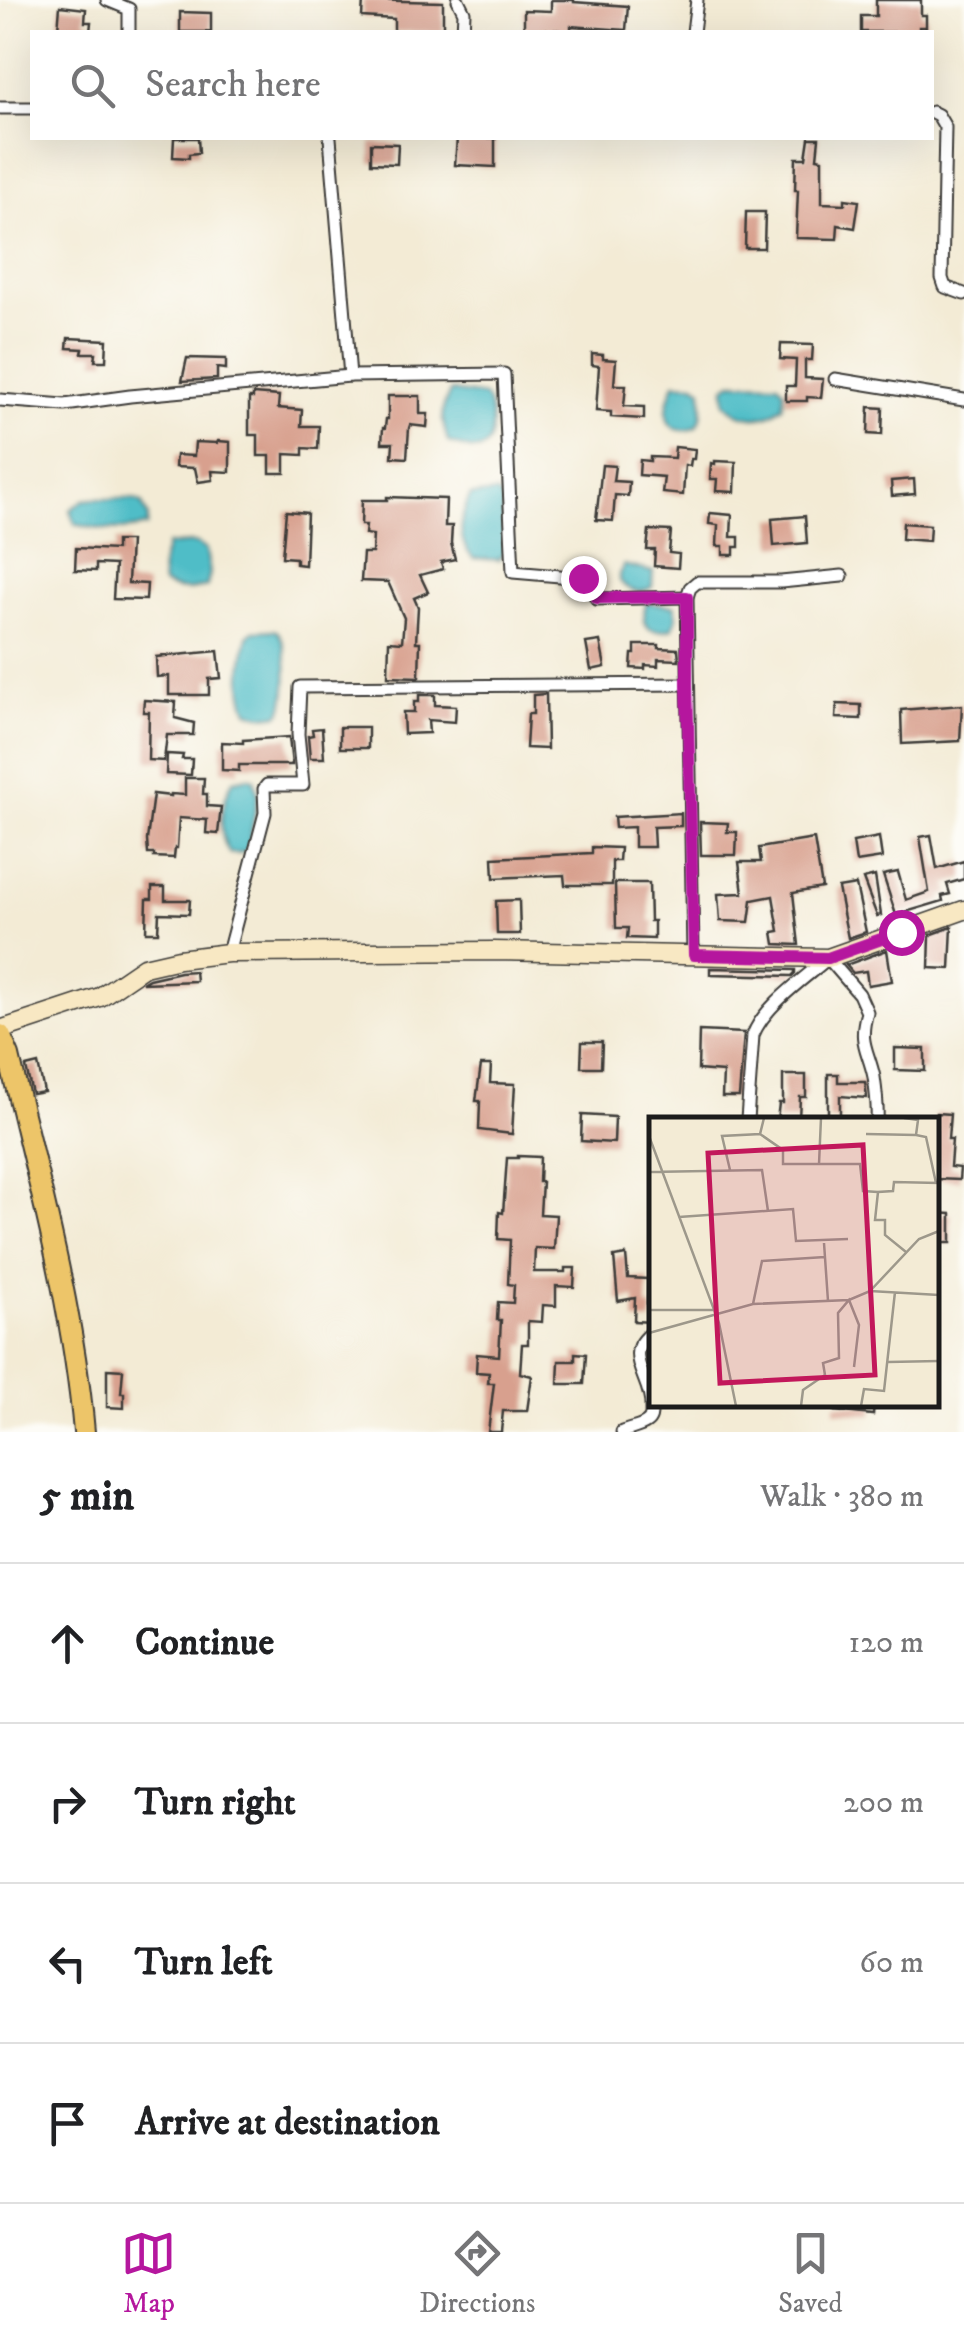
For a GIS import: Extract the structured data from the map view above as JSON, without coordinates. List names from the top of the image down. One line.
{"page":{"search":"Search here","heading":["5 min","Walk · 380 m"],"list":[["Continue","120 m"],["Turn right","200 m"],["Turn left","60 m"],"Arrive at destination"],"nav":["Map","Directions","Saved"]}}
